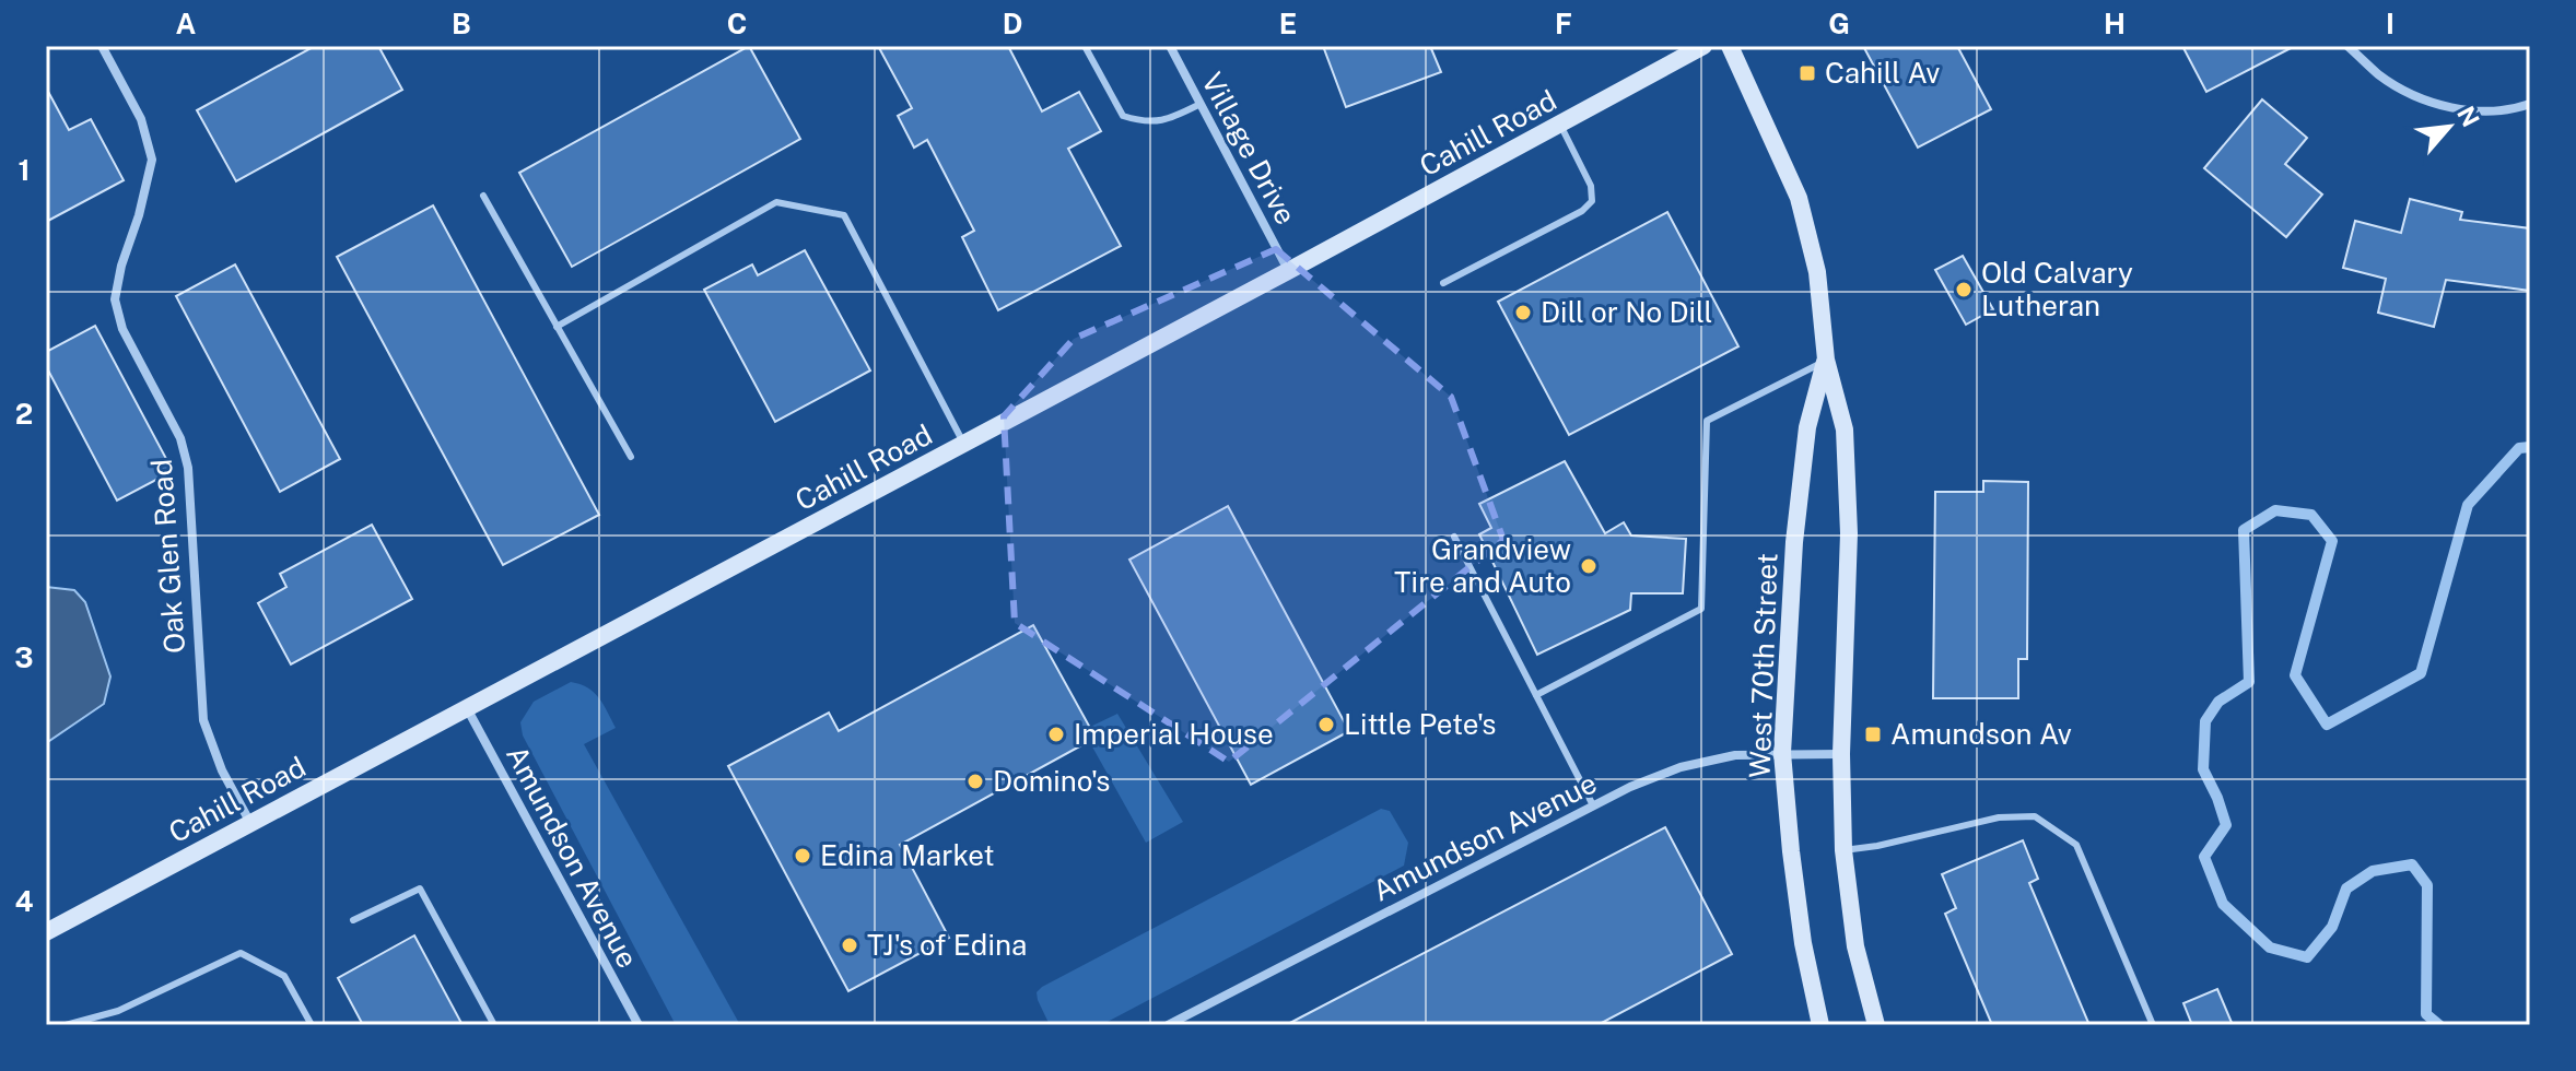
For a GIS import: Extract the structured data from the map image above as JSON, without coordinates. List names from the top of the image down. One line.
{"streets":{"street":["Cahill Road","Village Drive","Oak Glen Road","West 70th Street","Amundson Avenue"]},"crossings":[["Cahill Road","Village Drive"],["Cahill Road","Oak Glen Road"],["Cahill Road","Amundson Avenue"],["West 70th Street","Amundson Avenue"]],"places":{"transit":["Cahill Av","Amundson Av"],"other":["Old Calvary Lutheran","Dill or No Dill","Grandview Tire and Auto","Little Pete's","Imperial House","Domino's","Edina Market","TJ's of Edina"]},"north":"top right","grid":{"columns":["A","B","C","D","E","F","G","H","I"],"rows":["1","2","3","4"]}}
